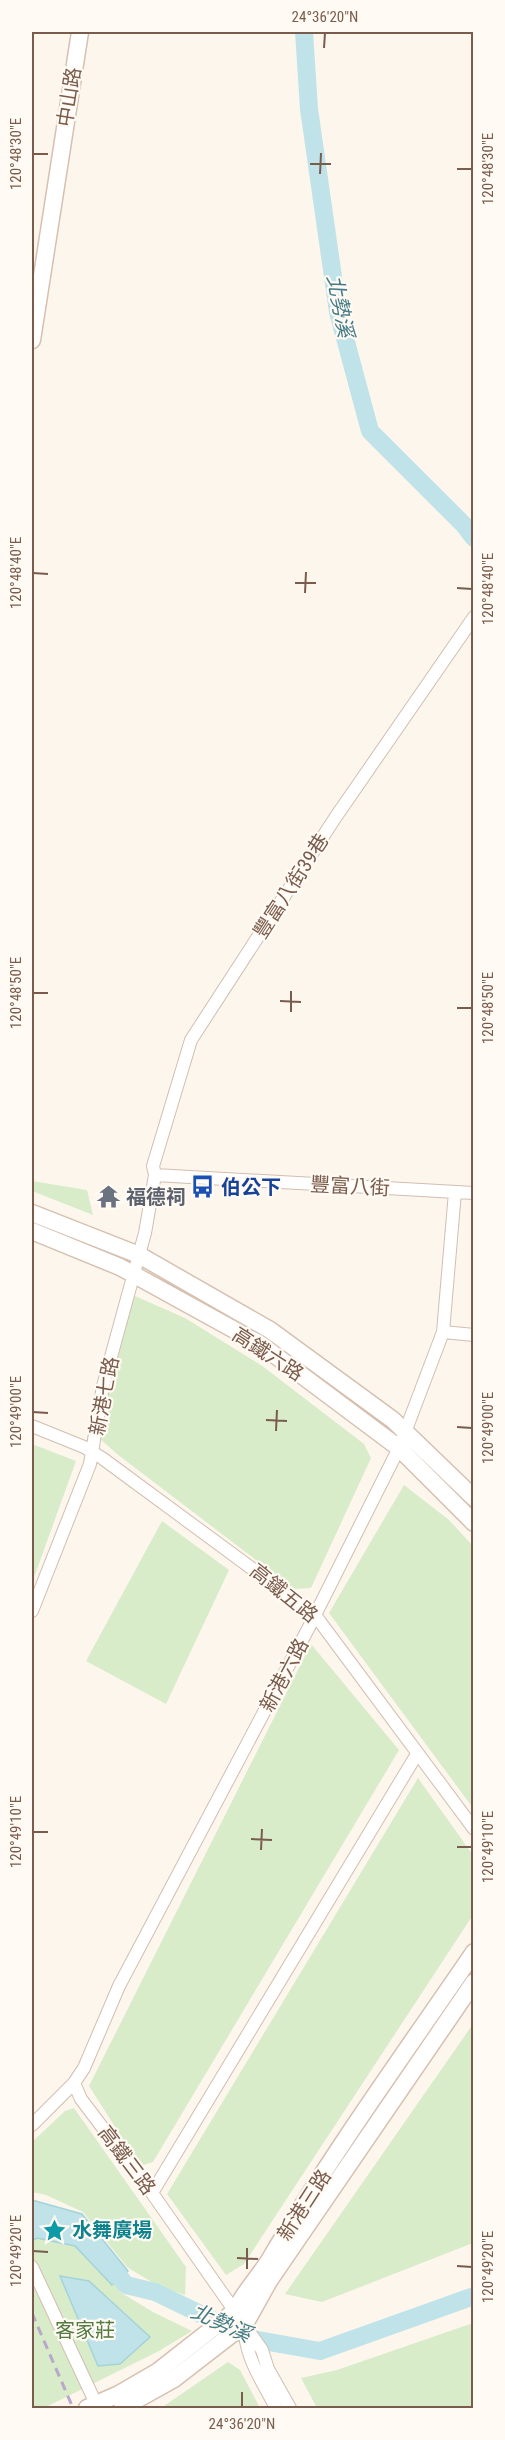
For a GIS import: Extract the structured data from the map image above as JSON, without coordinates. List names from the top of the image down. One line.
{"streets":{"street":["中山路","豐富八街39巷","豐富八街","高鐵六路","新港七路","高鐵五路","新港六路","高鐵三路","新港三路"]},"crossings":[["豐富八街39巷","豐富八街"],["豐富八街39巷","新港七路"],["豐富八街","新港七路"],["豐富八街","新港六路"],["高鐵六路","新港七路"],["高鐵六路","新港六路"],["新港七路","高鐵五路"],["高鐵五路","新港六路"],["新港六路","高鐵三路"],["高鐵三路","新港三路"]],"water":["北勢溪"],"parks":["客家莊"],"places":{"bus stop":["伯公下"],"temple":["福德祠"],"place":["水舞廣場"]},"coordinates":["24°36'20\"N","120°48'30\"E","120°48'40\"E","120°48'50\"E","120°49'00\"E","120°49'10\"E","120°49'20\"E"]}
